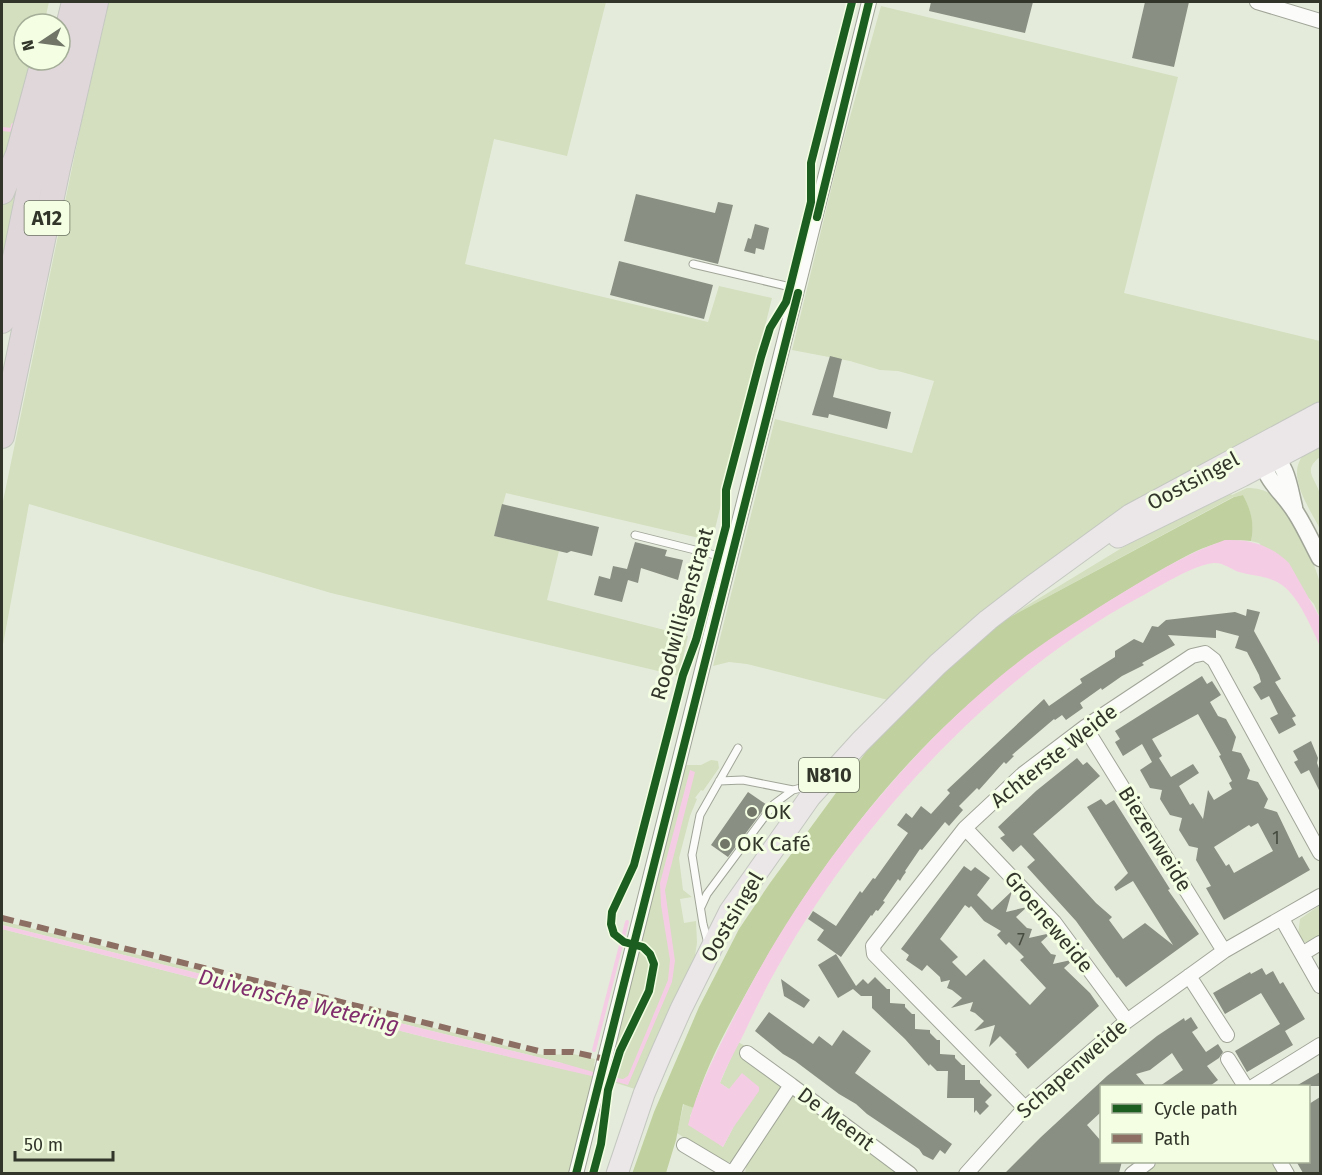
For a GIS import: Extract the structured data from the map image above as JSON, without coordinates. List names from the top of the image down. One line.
{"streets":{"highway":["A12"],"main road":["Oostsingel","N810"],"street":["Roodwilligenstraat","Achterste Weide","Biezenweide","Groeneweide","Schapenweide","De Meent"]},"crossings":[["Achterste Weide","Biezenweide"],["Achterste Weide","Groeneweide"],["Achterste Weide","Schapenweide"],["Biezenweide","Schapenweide"],["Groeneweide","Schapenweide"]],"water":["Duivensche Wetering"],"places":["OK","OK Café"],"house_numbers":["1","7"],"legend":["Cycle path","Path"],"scale_bar":"50 m","north":"left"}
